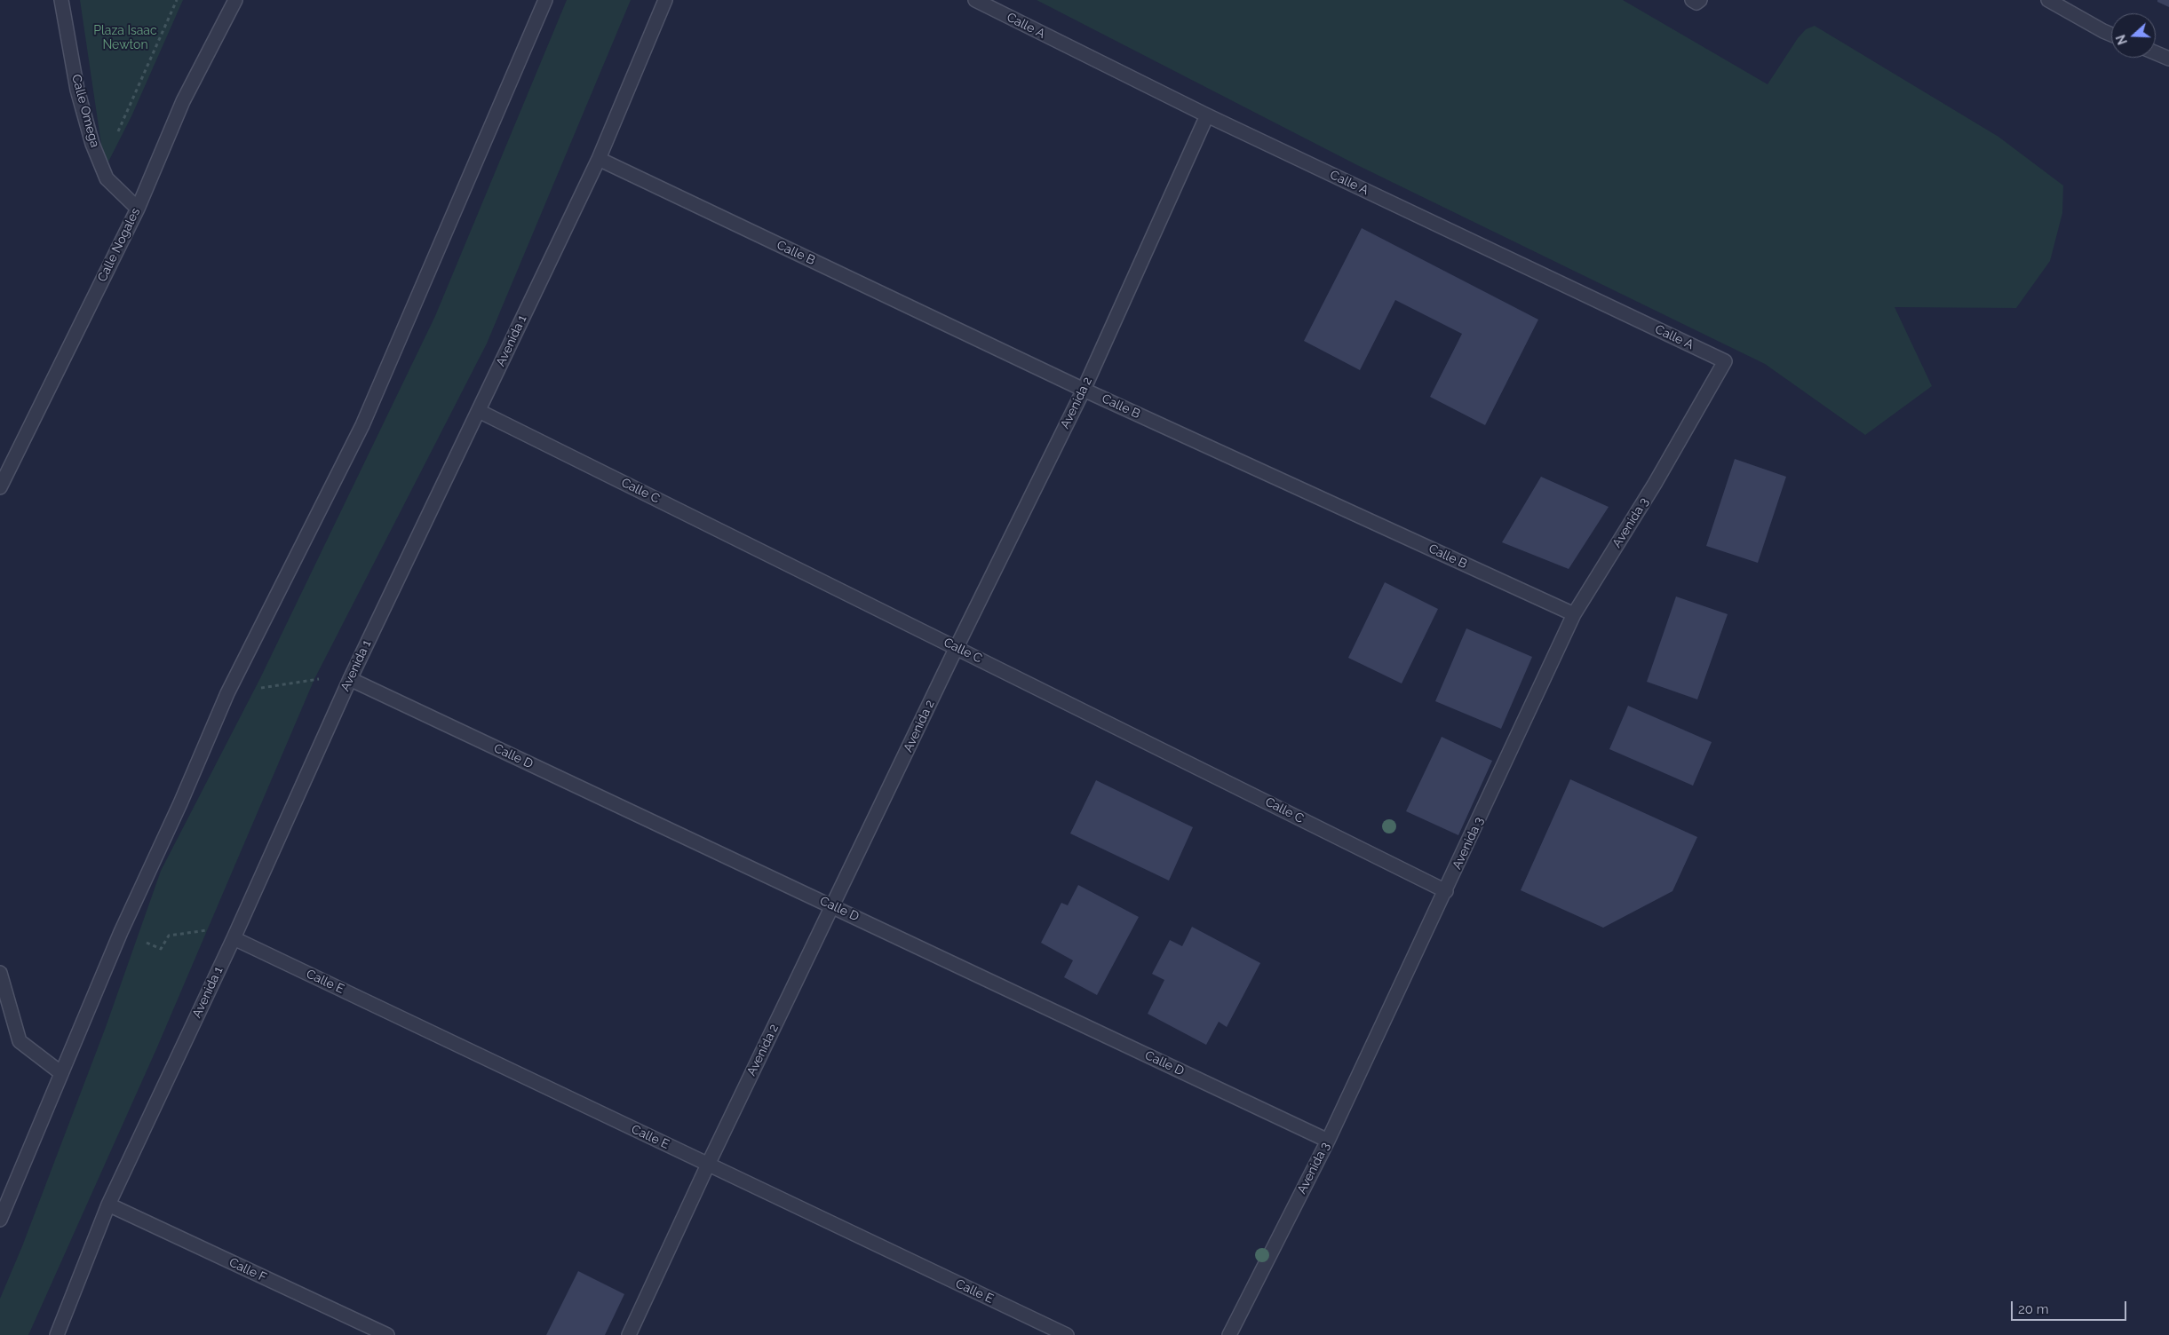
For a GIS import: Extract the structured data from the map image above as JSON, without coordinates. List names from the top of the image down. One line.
{"streets":{"street":["Calle A","Calle Omega","Calle Nogales","Calle B","Avenida 1","Avenida 2","Calle C","Avenida 3","Calle D","Calle E","Calle F"]},"crossings":[["Calle A","Avenida 2"],["Calle A","Avenida 3"],["Calle Omega","Calle Nogales"],["Calle B","Avenida 1"],["Calle B","Avenida 2"],["Calle B","Avenida 3"],["Avenida 1","Calle C"],["Avenida 1","Calle D"],["Avenida 1","Calle E"],["Avenida 1","Calle F"],["Avenida 2","Calle C"],["Avenida 2","Calle D"],["Avenida 2","Calle E"],["Calle C","Avenida 3"],["Avenida 3","Calle D"]],"parks":["Plaza Isaac Newton"],"scale_bar":"20 m","north":"left"}
